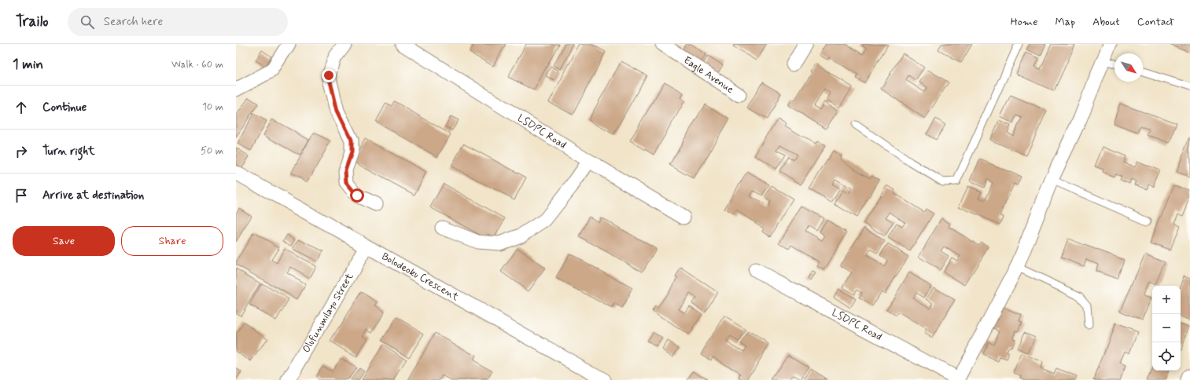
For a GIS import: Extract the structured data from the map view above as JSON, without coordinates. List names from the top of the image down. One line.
{"streets":{"street":["Eagle Avenue","LSDPC Road","Bolodeoku Crescent","Olufunmilayo Street"]},"crossings":[["Bolodeoku Crescent","Olufunmilayo Street"]],"north":"bottom right","page":{"header":"Trailo","search":"Search here","nav":["Home","Map","About","Contact"],"heading":["1 min","Walk · 60 m"],"list":[["Continue","10 m"],["Turn right","50 m"],"Arrive at destination"],"buttons":["Save","Share"],"map_buttons":["+","−"]}}
